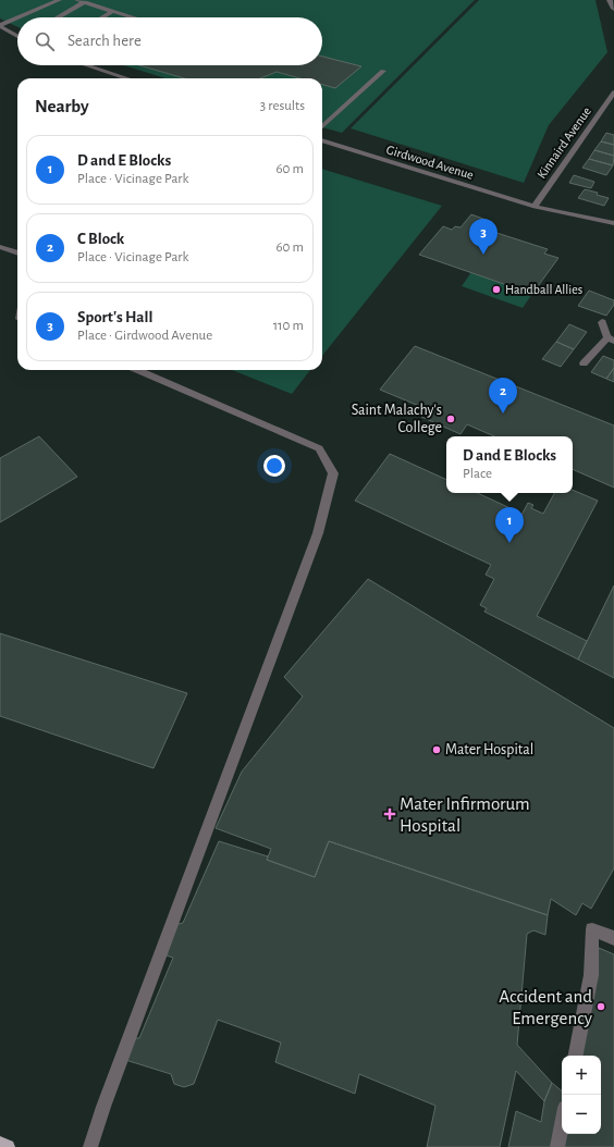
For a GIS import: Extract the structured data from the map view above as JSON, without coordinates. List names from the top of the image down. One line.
{"streets":{"street":["Kinnaird Avenue","Girdwood Avenue"]},"crossings":[["Kinnaird Avenue","Girdwood Avenue"]],"places":{"other":["Handball Allies","Saint Malachy's College","Mater Hospital","Accident and Emergency"],"health":["Mater Infirmorum Hospital"]},"page":{"search":"Search here","heading":["Nearby","3 results"],"list":[{"mark":"1","name":"D and E Blocks","note":"Place · Vicinage Park","value":"60 m"},{"mark":"2","name":"C Block","note":"Place · Vicinage Park","value":"60 m"},{"mark":"3","name":"Sport's Hall","note":"Place · Girdwood Avenue","value":"110 m"}],"pins":["3","2","1"],"popup":["D and E Blocks","Place"],"map_buttons":["+","−"]}}
